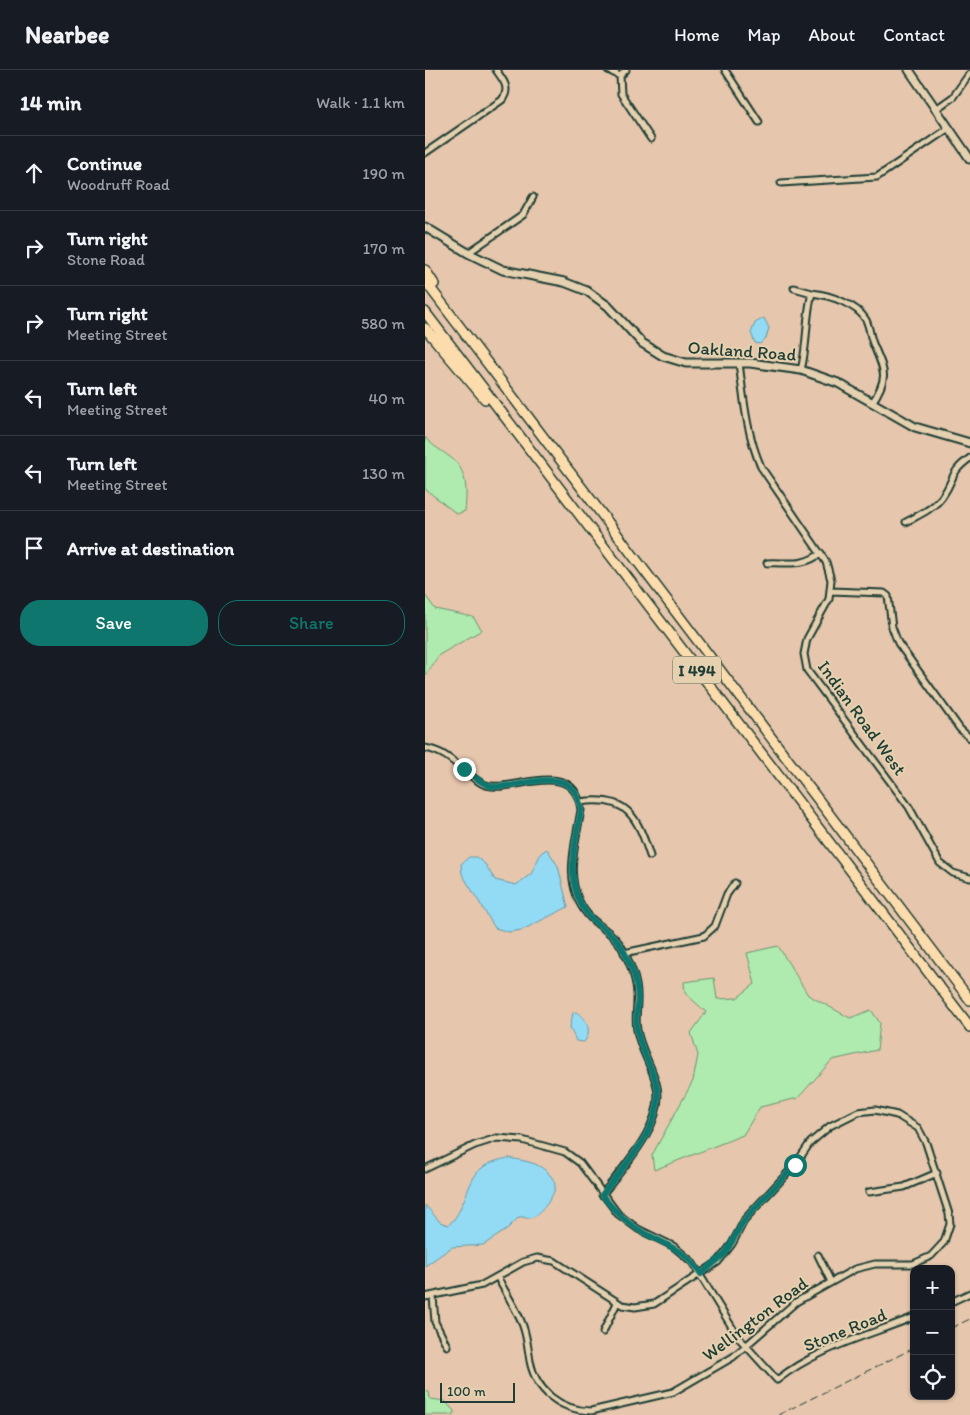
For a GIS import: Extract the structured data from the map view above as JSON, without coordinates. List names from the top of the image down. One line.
{"streets":{"highway":["I 494"],"street":["Oakland Road","Indian Road West","Wellington Road","Stone Road"]},"crossings":[["Wellington Road","Stone Road"]],"scale_bar":"100 m","page":{"header":"Nearbee","nav":["Home","Map","About","Contact"],"heading":["14 min","Walk · 1.1 km"],"list":[["Continue","Woodruff Road","190 m"],["Turn right","Stone Road","170 m"],["Turn right","Meeting Street","580 m"],["Turn left","Meeting Street","40 m"],["Turn left","Meeting Street","130 m"],"Arrive at destination"],"buttons":["Save","Share"],"map_buttons":["+","−"],"scale":"100 m"}}
